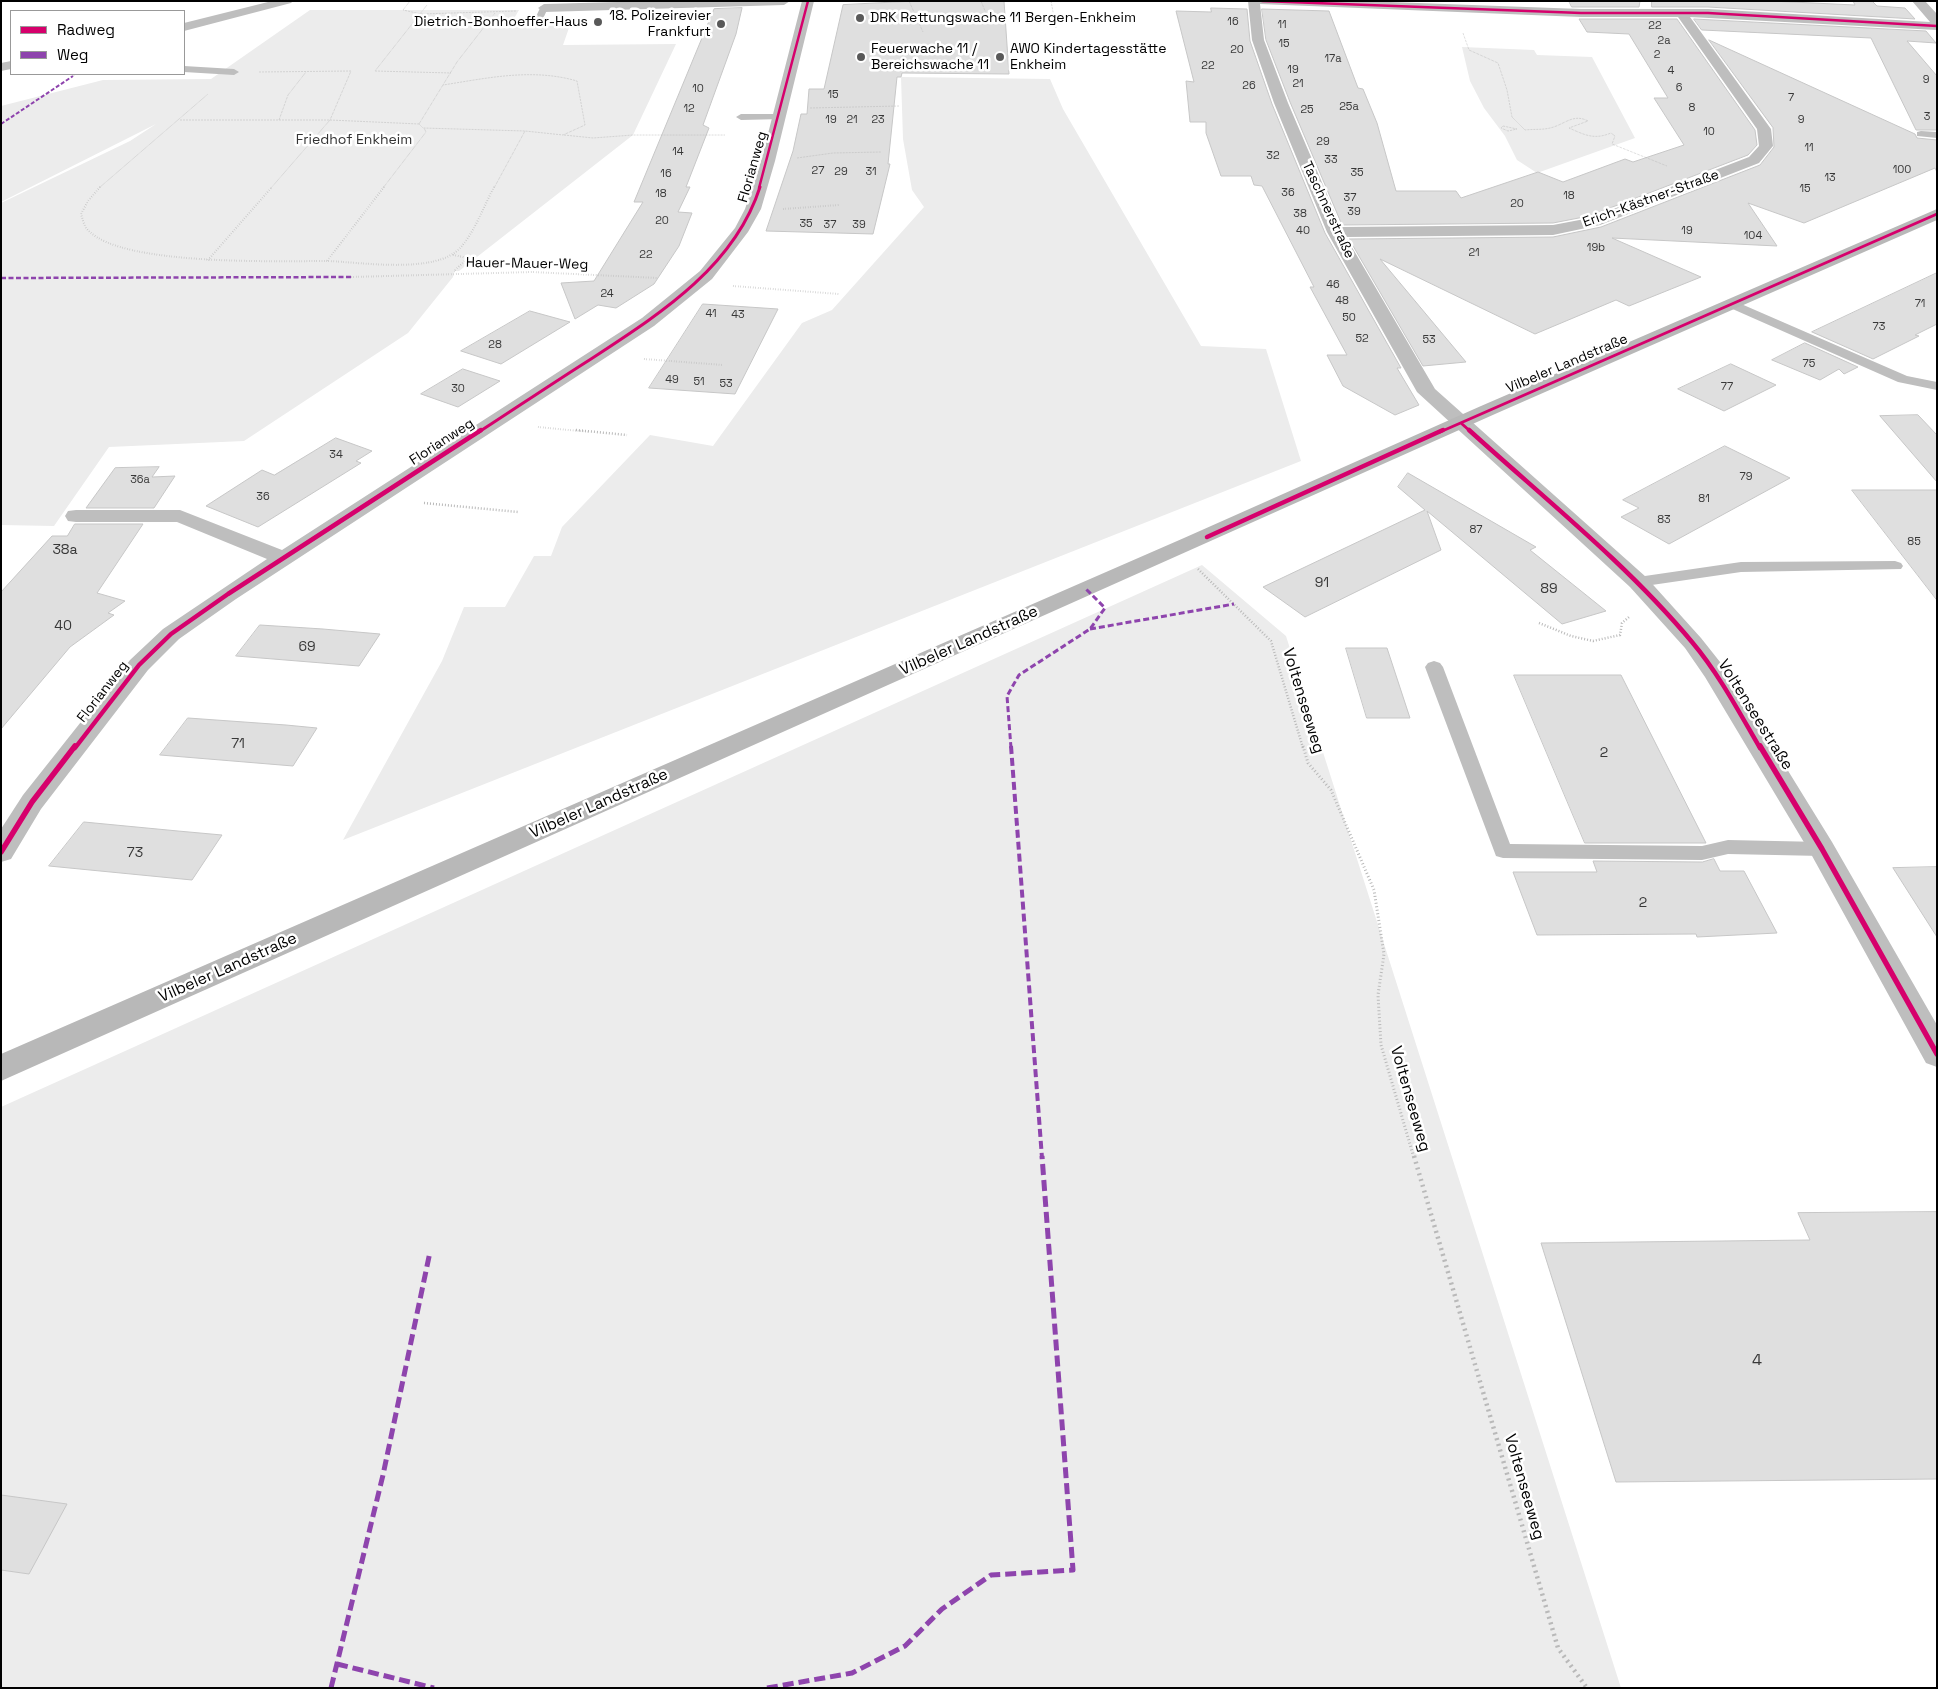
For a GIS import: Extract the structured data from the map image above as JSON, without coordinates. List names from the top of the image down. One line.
{"streets":{"main road":["Vilbeler Landstraße"],"street":["Florianweg","Erich-Kästner-Straße","Taschnerstraße","Voltenseestraße"],"path":["Hauer-Mauer-Weg","Voltenseeweg"]},"crossings":[["Florianweg","Hauer-Mauer-Weg"],["Erich-Kästner-Straße","Taschnerstraße"],["Taschnerstraße","Vilbeler Landstraße"],["Taschnerstraße","Voltenseestraße"],["Vilbeler Landstraße","Voltenseeweg"],["Vilbeler Landstraße","Voltenseestraße"]],"parks":["Friedhof Enkheim"],"places":["DRK Rettungswache 11 Bergen-Enkheim","Dietrich-Bonhoeffer-Haus","18. Polizeirevier Frankfurt","Feuerwache 11 / Bereichswache 11","AWO Kindertagesstätte Enkheim"],"house_numbers":["16","11","22","2a","15","20","2","17a","22","19","4","9","21","26","6","10","15","7","25a","8","12","25","3","19","21","23","9","10","29","11","14","32","33","100","27","29","31","35","16","13","15","36","18","18","37","20","39","38","20","35","37","39","40","19","104","19b","21","22","46","24","48","71","41","43","50","73","52","53","28","75","49","51","53","77","30","34","79","36a","36","81","83","87","85","38a","91","89","40","69","71","2","73","2","4"],"legend":["Radweg","Weg"]}
